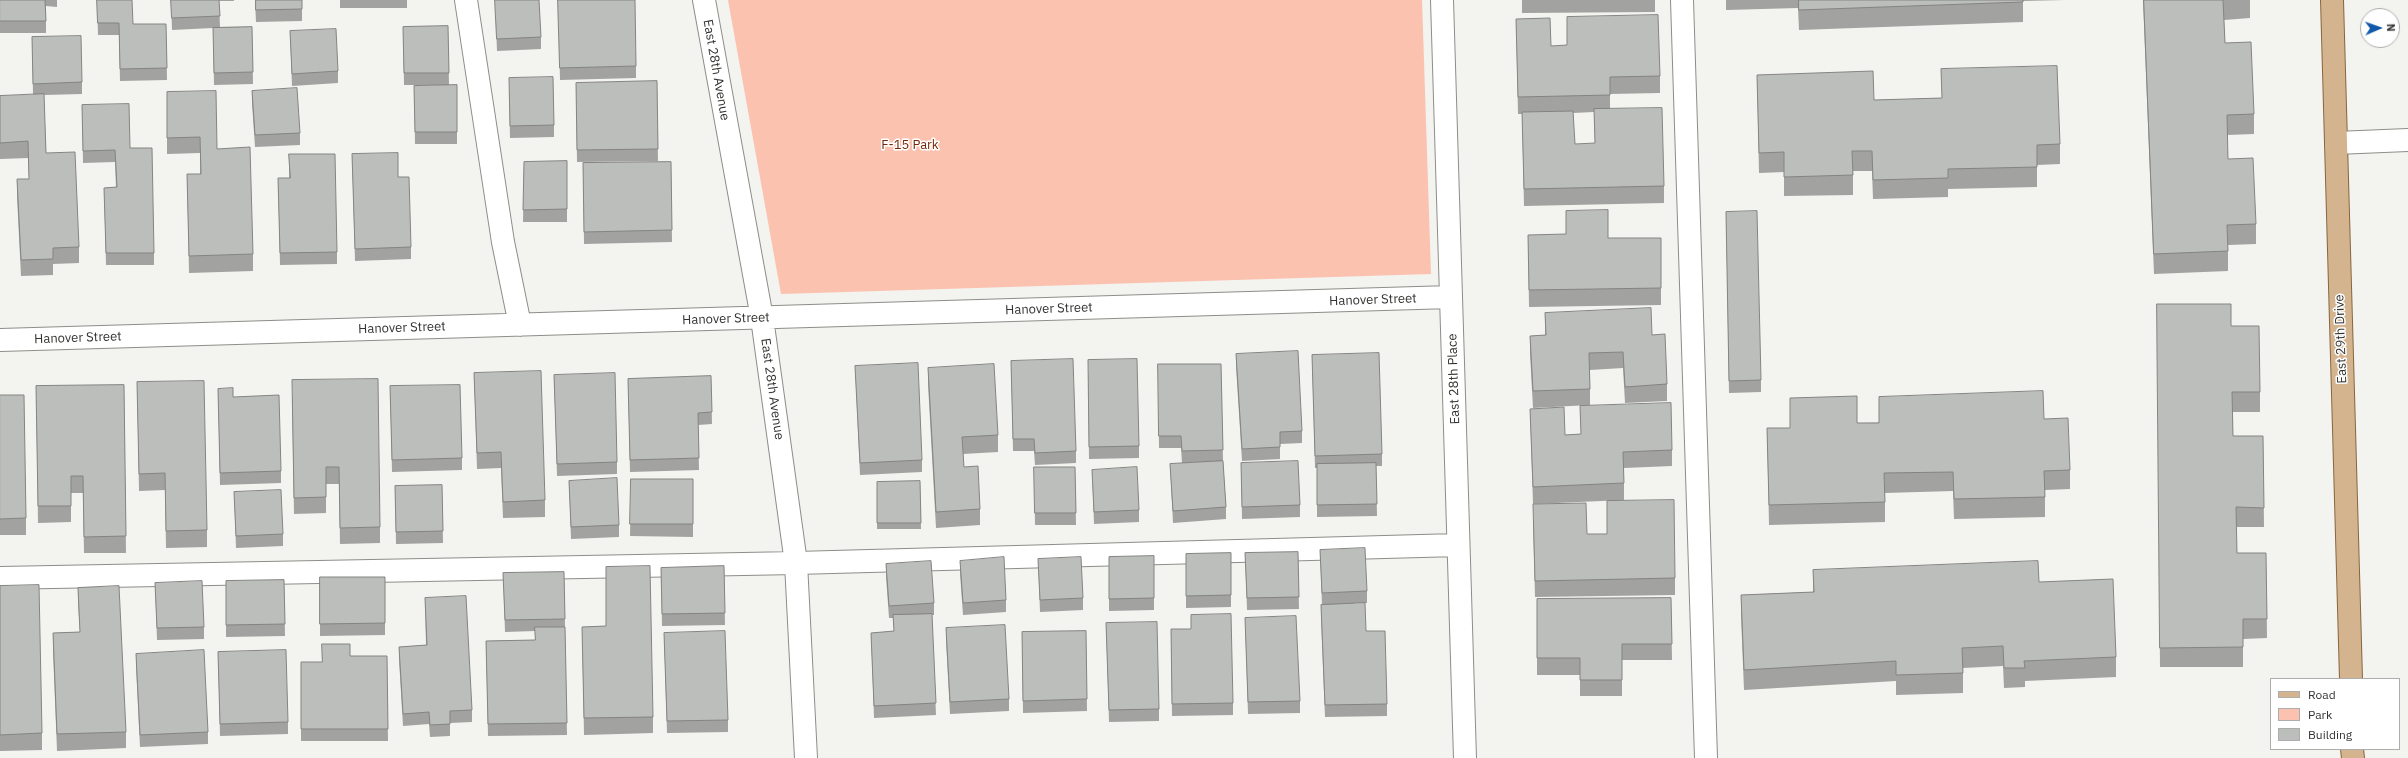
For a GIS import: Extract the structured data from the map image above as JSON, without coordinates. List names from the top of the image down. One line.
{"streets":{"main road":["East 29th Drive"],"street":["East 28th Avenue","Hanover Street","East 28th Place"]},"crossings":[["East 28th Avenue","Hanover Street"],["Hanover Street","East 28th Place"]],"parks":["F-15 Park"],"legend":["Road","Park","Building"],"north":"right"}
